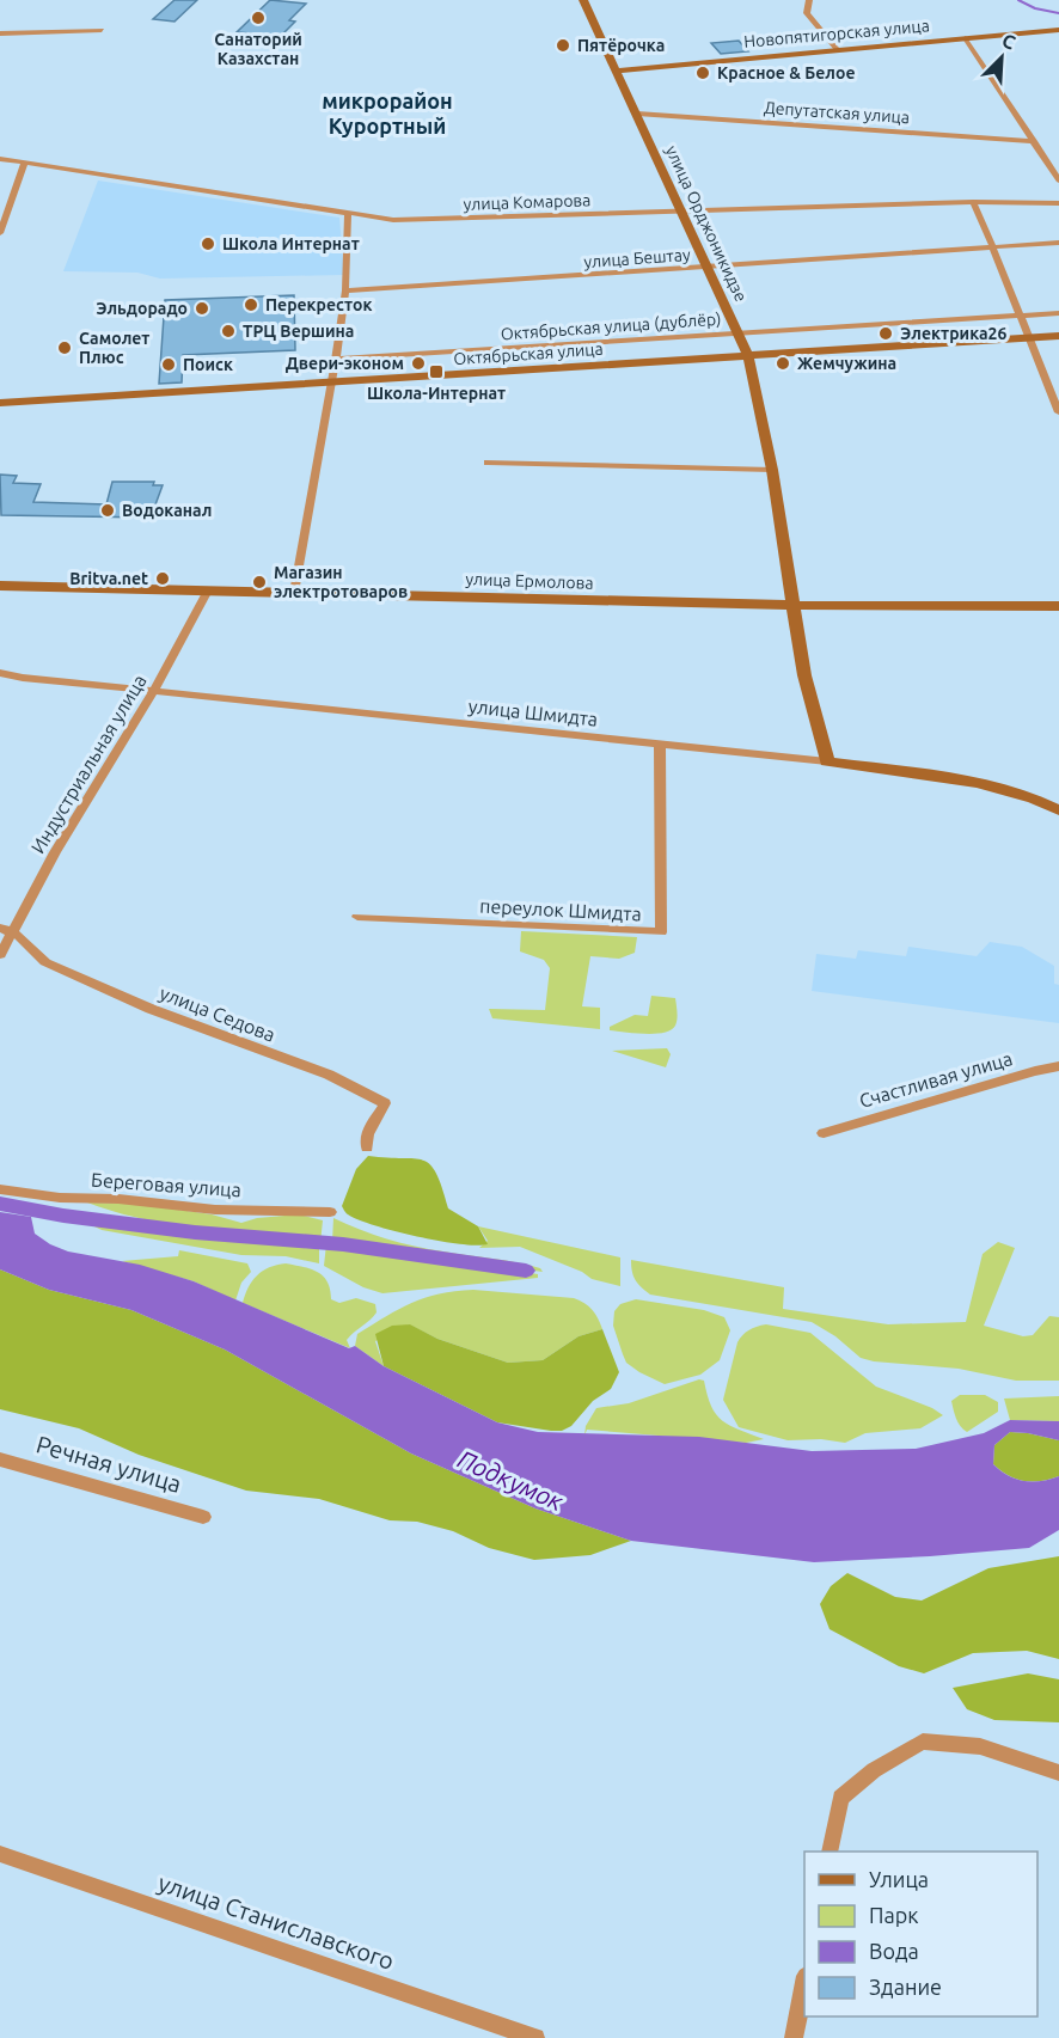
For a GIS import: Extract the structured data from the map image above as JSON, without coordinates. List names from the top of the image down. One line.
{"streets":{"street":["Новопятигорская улица","Депутатская улица","улица Комарова","улица Орджоникидзе","улица Бештау","Октябрьская улица (дублёр)","Октябрьская улица","улица Ермолова","улица Шмидта","Индустриальная улица","переулок Шмидта","улица Седова","Счастливая улица","Береговая улица","Речная улица","улица Станиславского"]},"crossings":[["Новопятигорская улица","улица Орджоникидзе"],["Депутатская улица","улица Орджоникидзе"],["улица Комарова","улица Орджоникидзе"],["улица Орджоникидзе","улица Бештау"],["улица Орджоникидзе","Октябрьская улица (дублёр)"],["улица Орджоникидзе","Октябрьская улица"],["улица Орджоникидзе","улица Ермолова"],["улица Орджоникидзе","улица Шмидта"],["улица Ермолова","Индустриальная улица"],["улица Шмидта","Индустриальная улица"],["улица Шмидта","переулок Шмидта"],["Индустриальная улица","улица Седова"]],"districts":["микрорайон Курортный"],"water":["Подкумок"],"places":{"other":["Санаторий Казахстан","Пятёрочка","Красное & Белое","Школа Интернат","Перекресток","Эльдорадо","ТРЦ Вершина","Электрика26","Самолет Плюс","Двери-эконом","Жемчужина","Поиск","Водоканал","Britva.net","Магазин электротоваров"],"transit":["Школа-Интернат"]},"legend":["Улица","Парк","Вода","Здание"],"north":"top right"}
